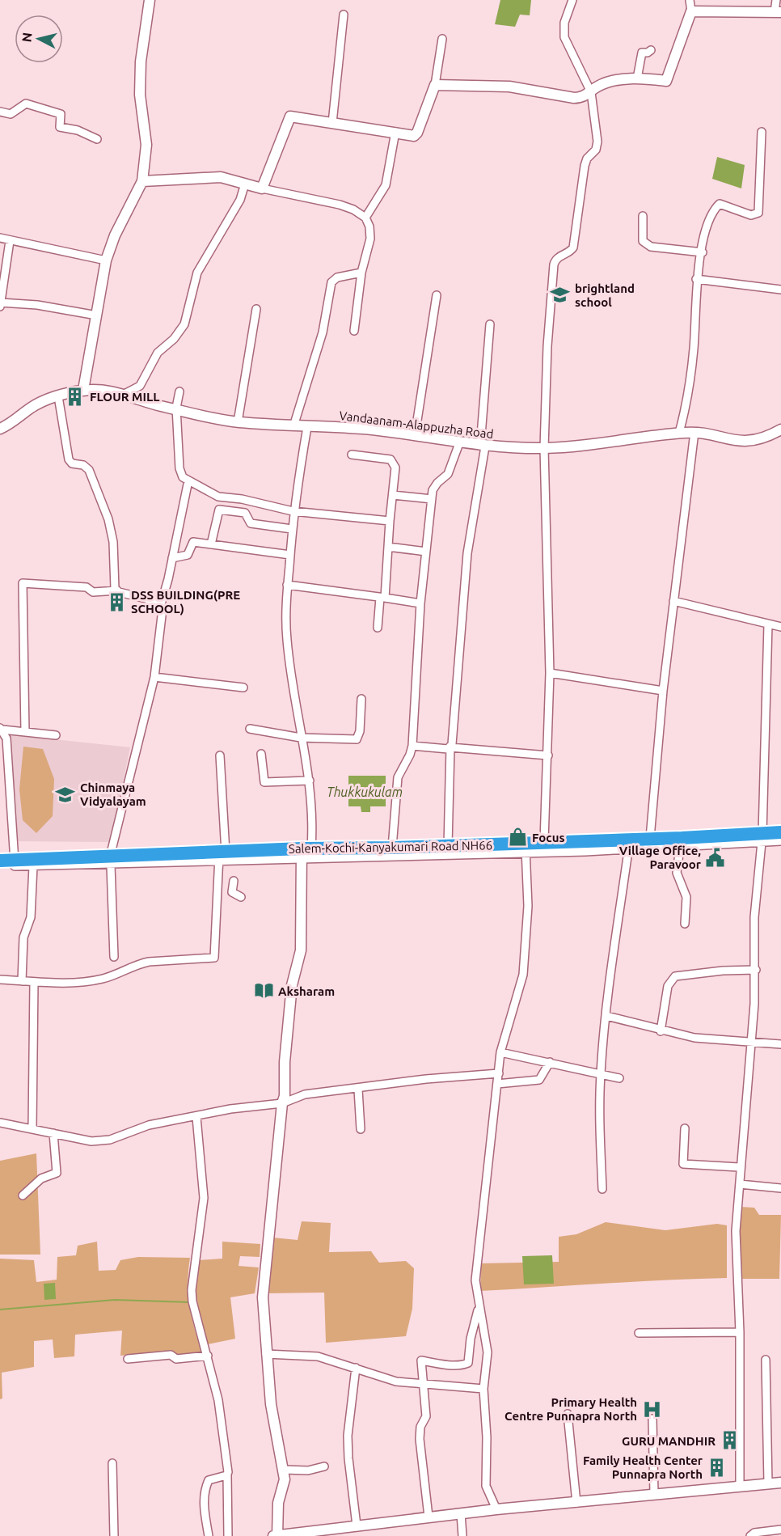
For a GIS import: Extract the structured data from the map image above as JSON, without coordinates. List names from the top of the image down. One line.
{"streets":{"highway":["Salem-Kochi-Kanyakumari Road NH66"],"main road":["Vandaanam-Alappuzha Road"]},"water":["Thukkukulam"],"places":{"school or university":["brightland school","Chinmaya Vidyalayam"],"building":["FLOUR MILL","DSS BUILDING(PRE SCHOOL)","GURU MANDHIR","Family Health Center Punnapra North"],"shop":["Focus"],"public building":["Village Office, Paravoor"],"library":["Aksharam"],"hospital":["Primary Health Centre Punnapra North"]},"north":"left"}
